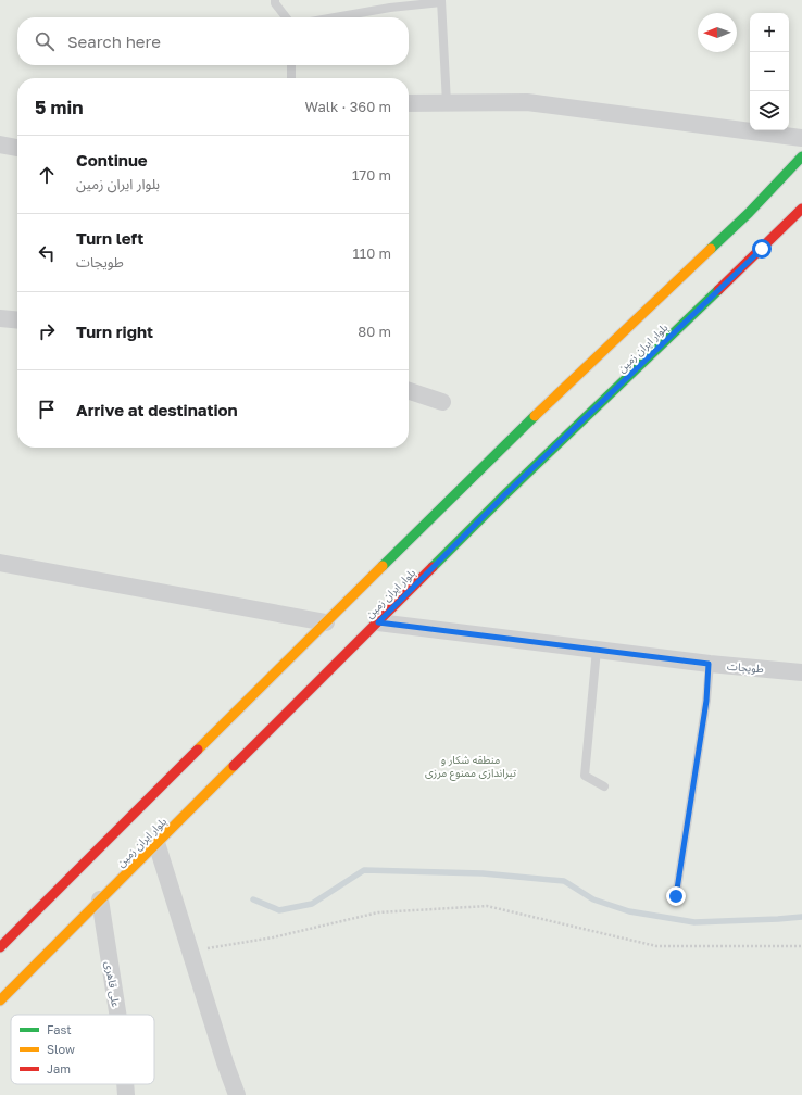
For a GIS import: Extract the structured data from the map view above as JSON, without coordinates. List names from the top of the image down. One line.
{"streets":{"main road":["بلوار ایران زمین"],"street":["طویجات","علی قاهری"]},"crossings":[["بلوار ایران زمین","طویجات"],["بلوار ایران زمین","علی قاهری"]],"parks":["منطقه شکار و تیراندازی ممنوع مرزی"],"legend":["Fast","Slow","Jam"],"north":"left","page":{"map_buttons":["+","−"],"search":"Search here","heading":["5 min","Walk · 360 m"],"list":[["Continue","بلوار ایران زمین","170 m"],["Turn left","طویجات","110 m"],["Turn right","80 m"],"Arrive at destination"]}}
